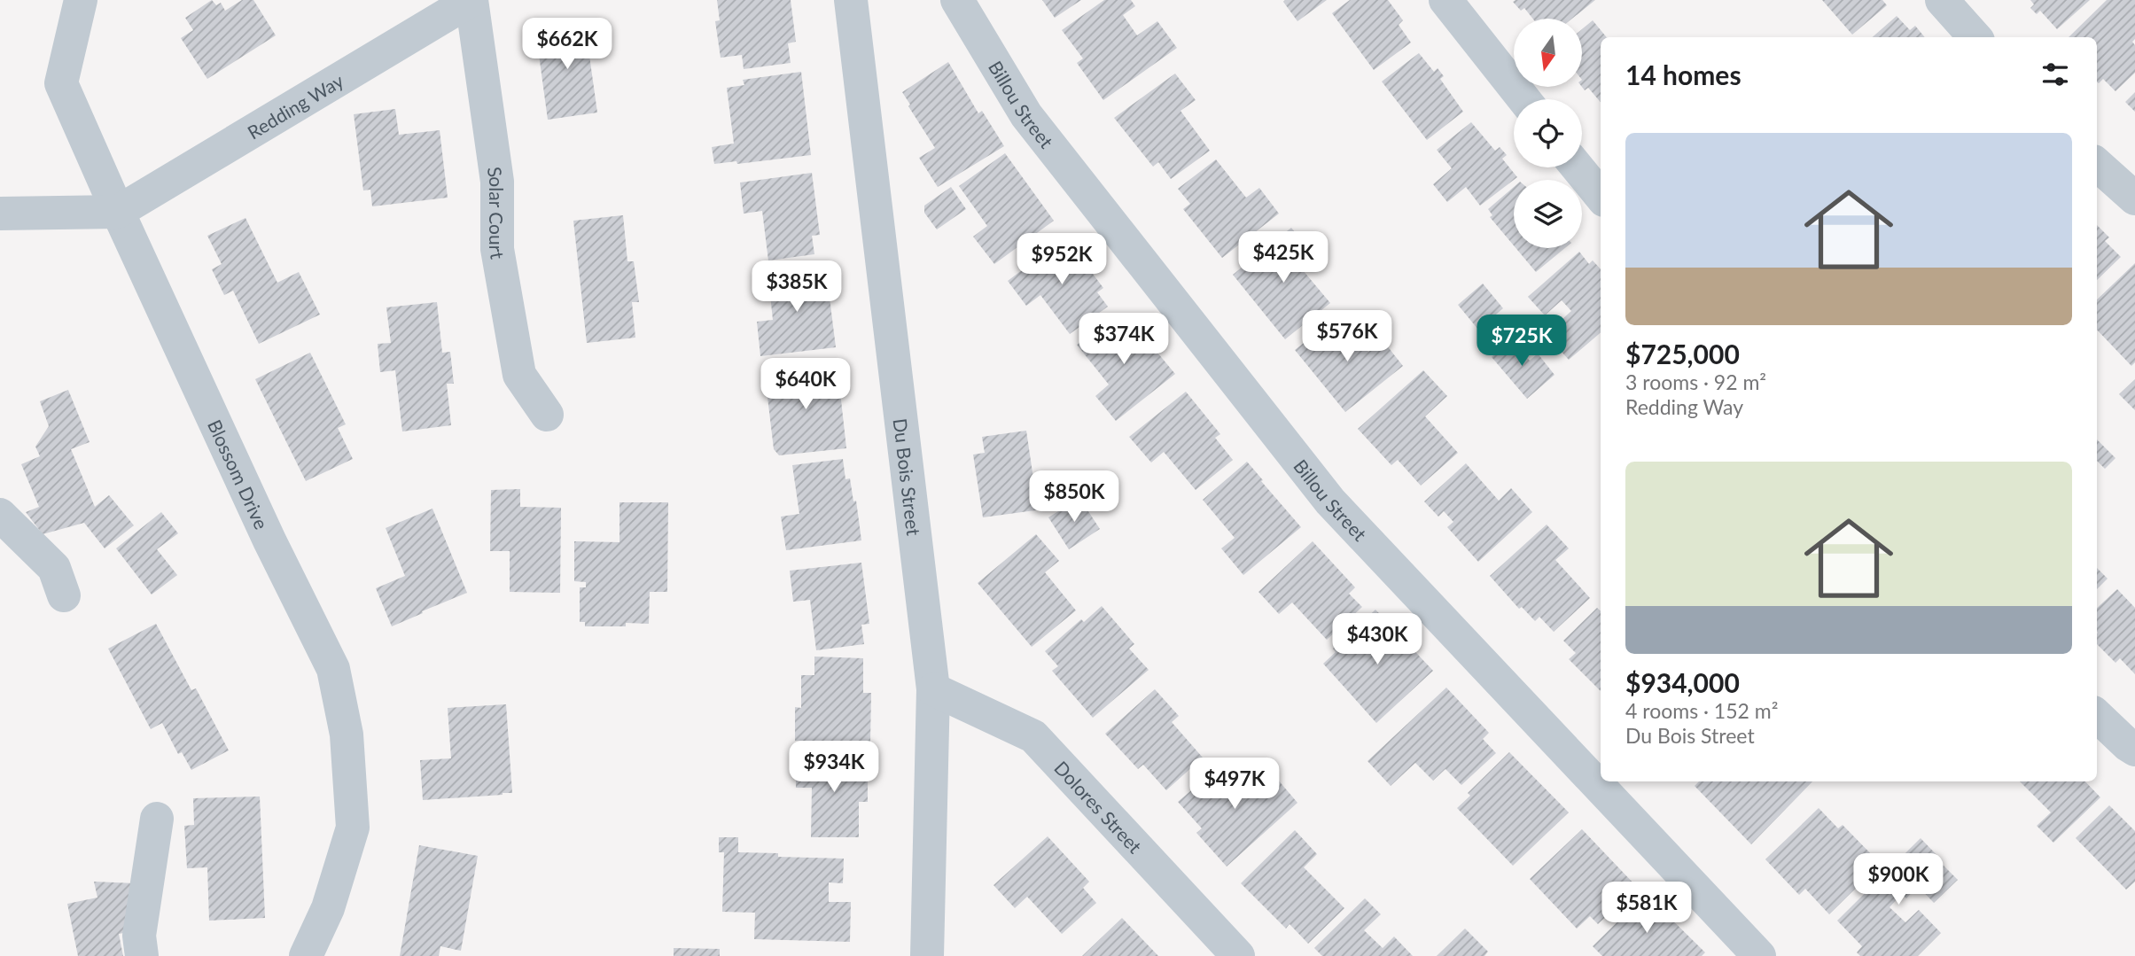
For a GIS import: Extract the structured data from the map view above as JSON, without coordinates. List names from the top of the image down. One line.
{"streets":{"street":["Billou Street","Redding Way","Solar Court","Blossom Drive","Du Bois Street","Dolores Street"]},"crossings":[["Redding Way","Solar Court"],["Redding Way","Blossom Drive"],["Du Bois Street","Dolores Street"]],"north":"bottom","page":{"price":["$662K","$425K","$952K","$385K","$576K","$374K","$725K","$640K","$850K","$430K","$934K","$497K","$900K","$581K"],"heading":"14 homes","list":[{"name":"$725,000","note":"3 rooms · 92 m² · Redding Way"},{"name":"$934,000","note":"4 rooms · 152 m² · Du Bois Street"}]}}
